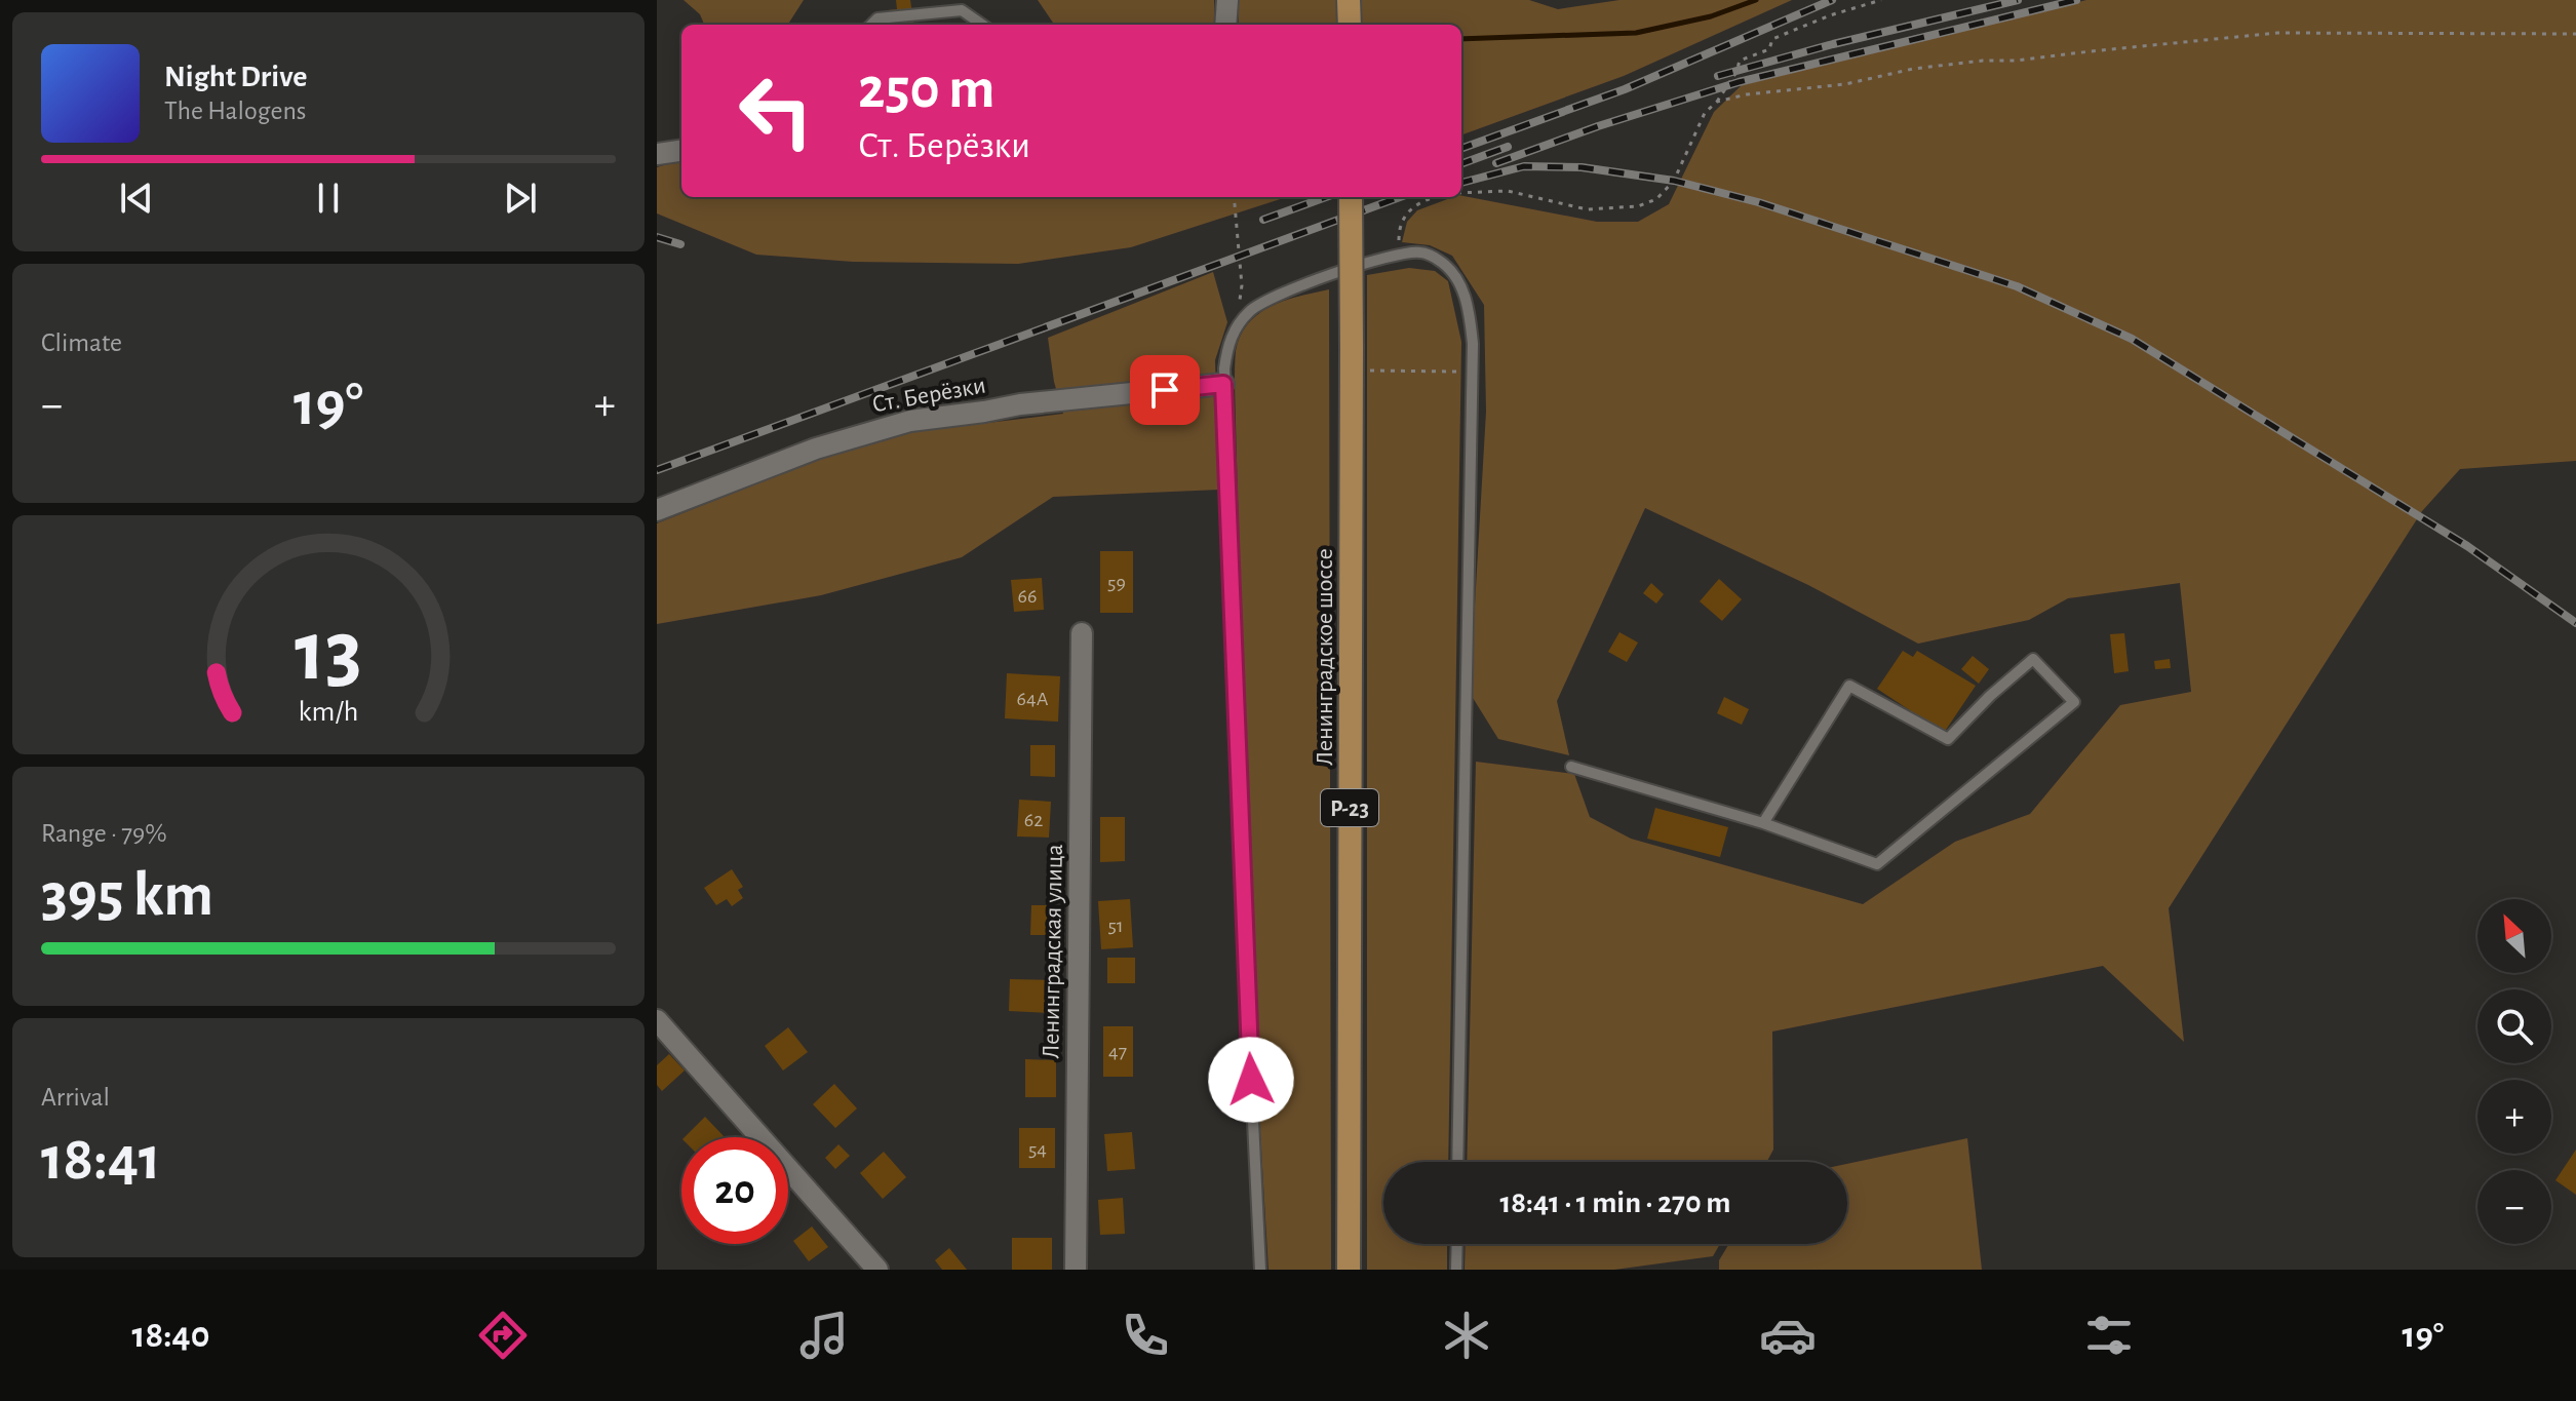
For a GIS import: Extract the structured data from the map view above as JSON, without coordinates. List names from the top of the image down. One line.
{"streets":{"highway":["Ленинградское шоссе","Р-23"],"street":["Ст. Берёзки","Ленинградская улица"]},"house_numbers":["59","66","64А","62","51","47","54"],"north":"top left","page":{"turn":["250 m","Ст. Берёзки"],"song":["Night Drive","The Halogens"],"tile":["Climate",["Range · 79%","395 km"],["Arrival","18:41"]],"heat":["−","19°","+"],"map_buttons":["+","−"],"limit":"20","trip":"18:41 · 1 min · 270 m","tabs":["18:40","19°"],"gauge":["13","km/h"]}}
